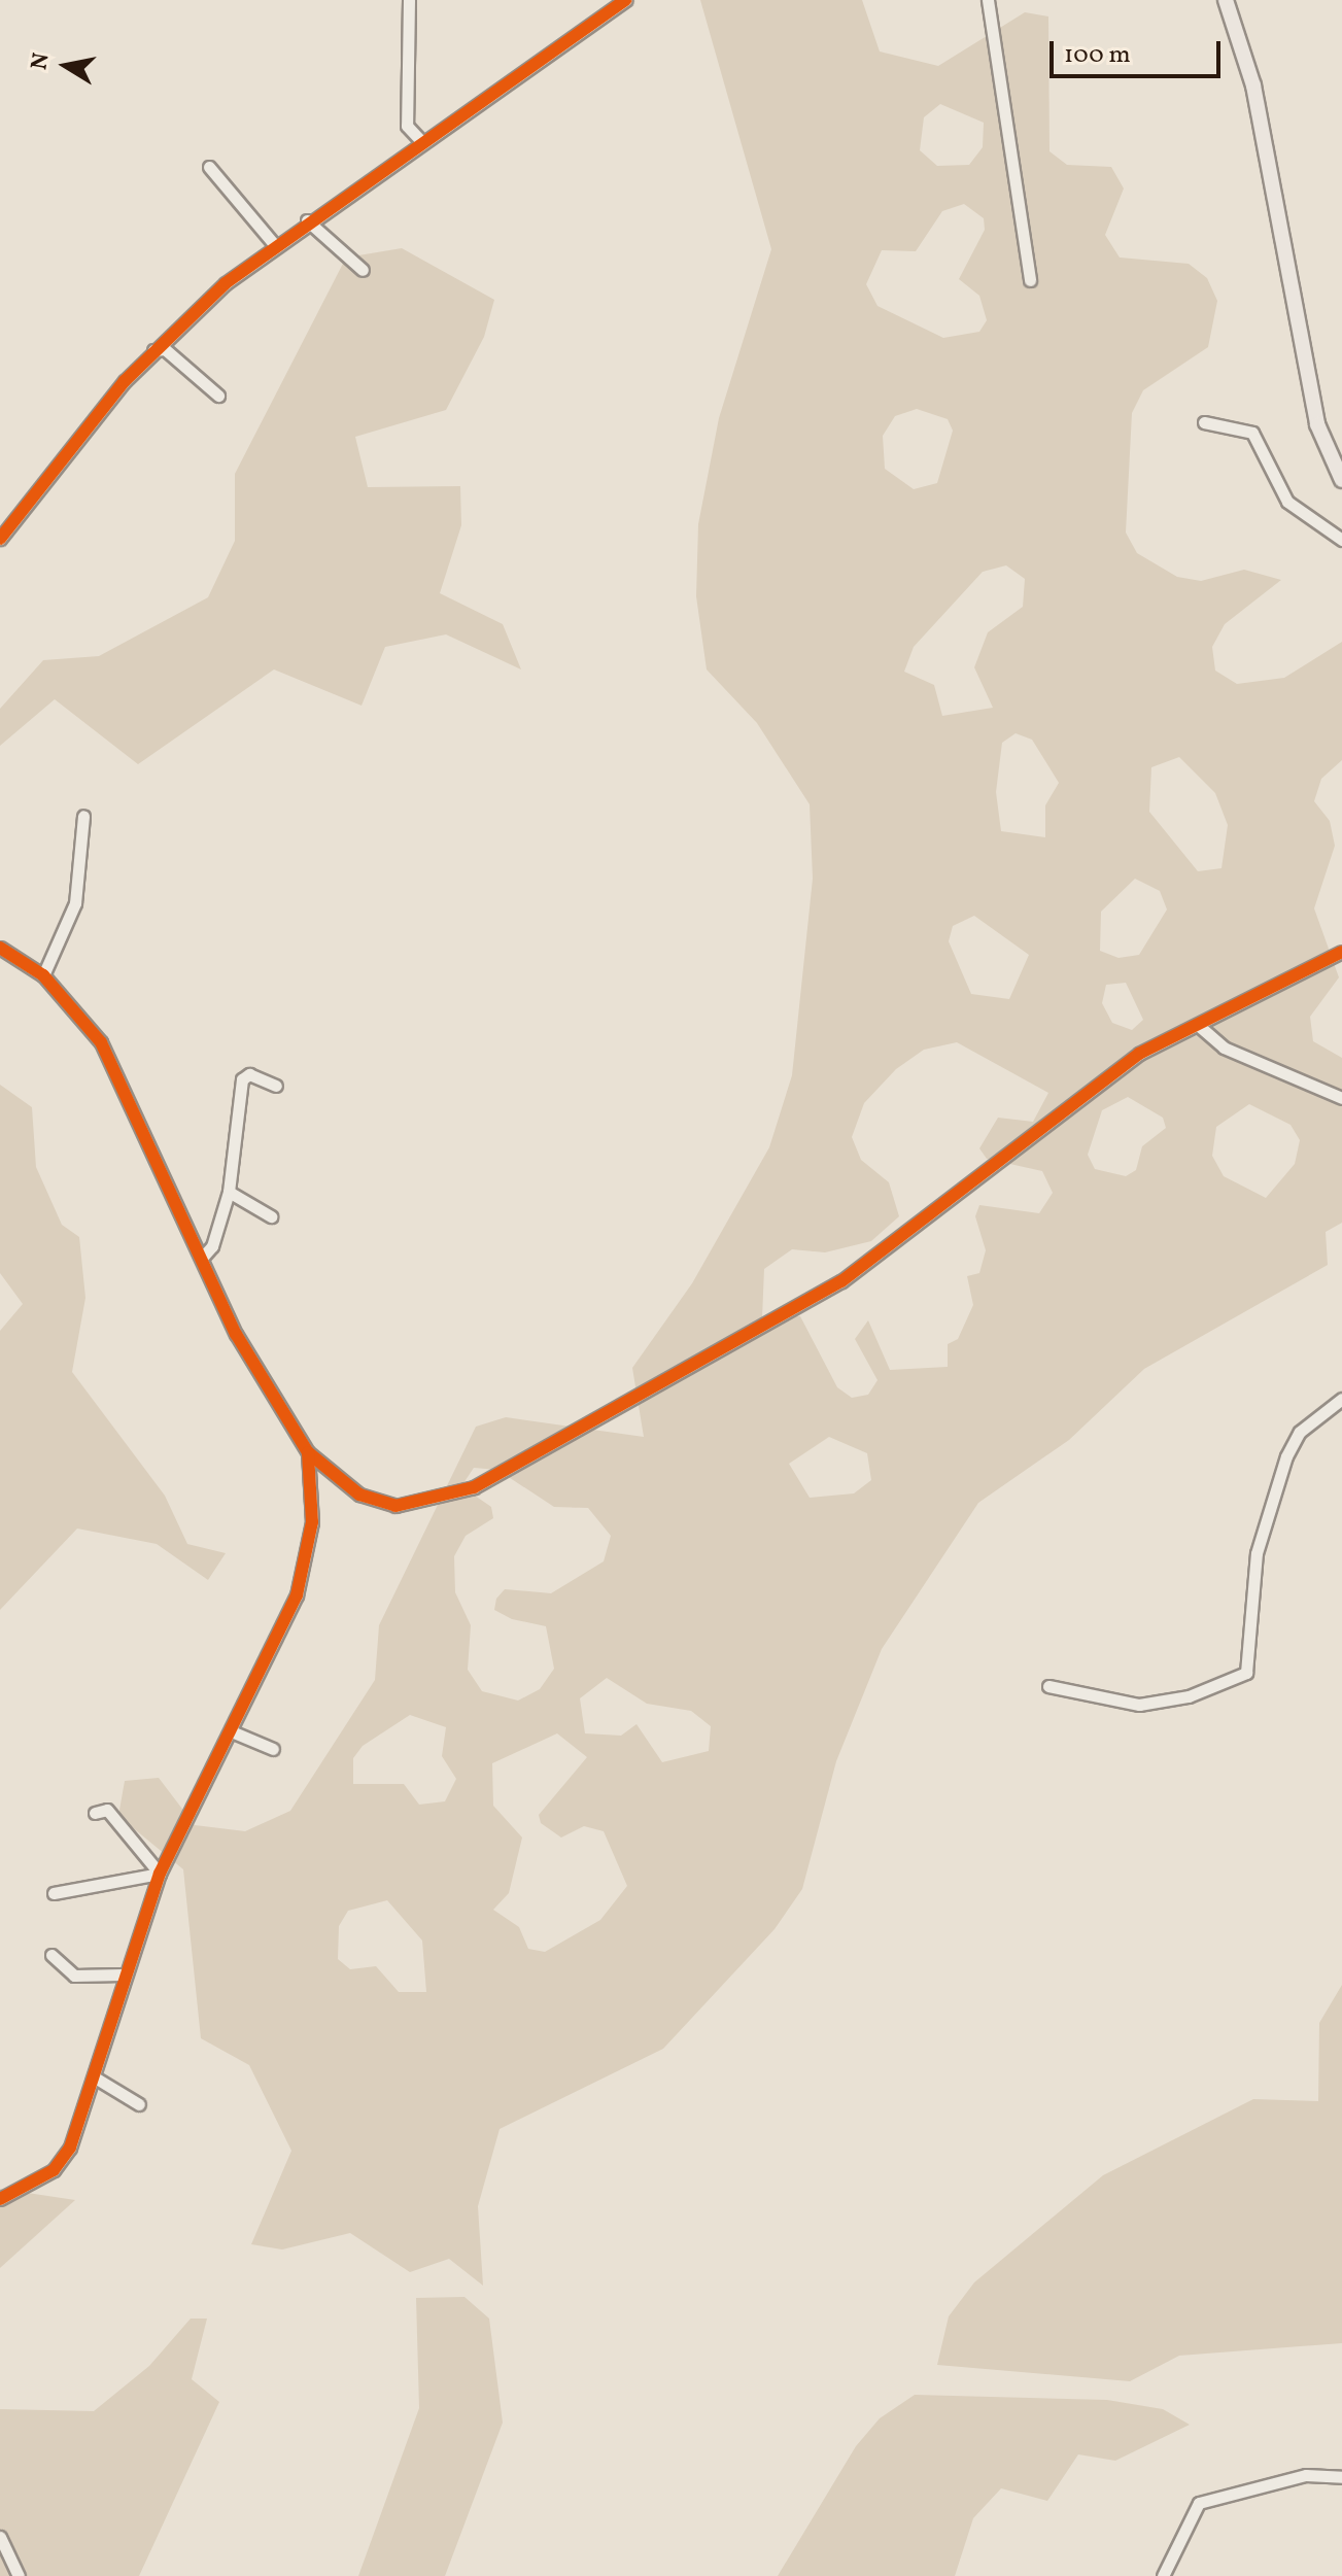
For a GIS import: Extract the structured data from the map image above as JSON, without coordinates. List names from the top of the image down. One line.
{"scale_bar":"100 m","north":"left"}
